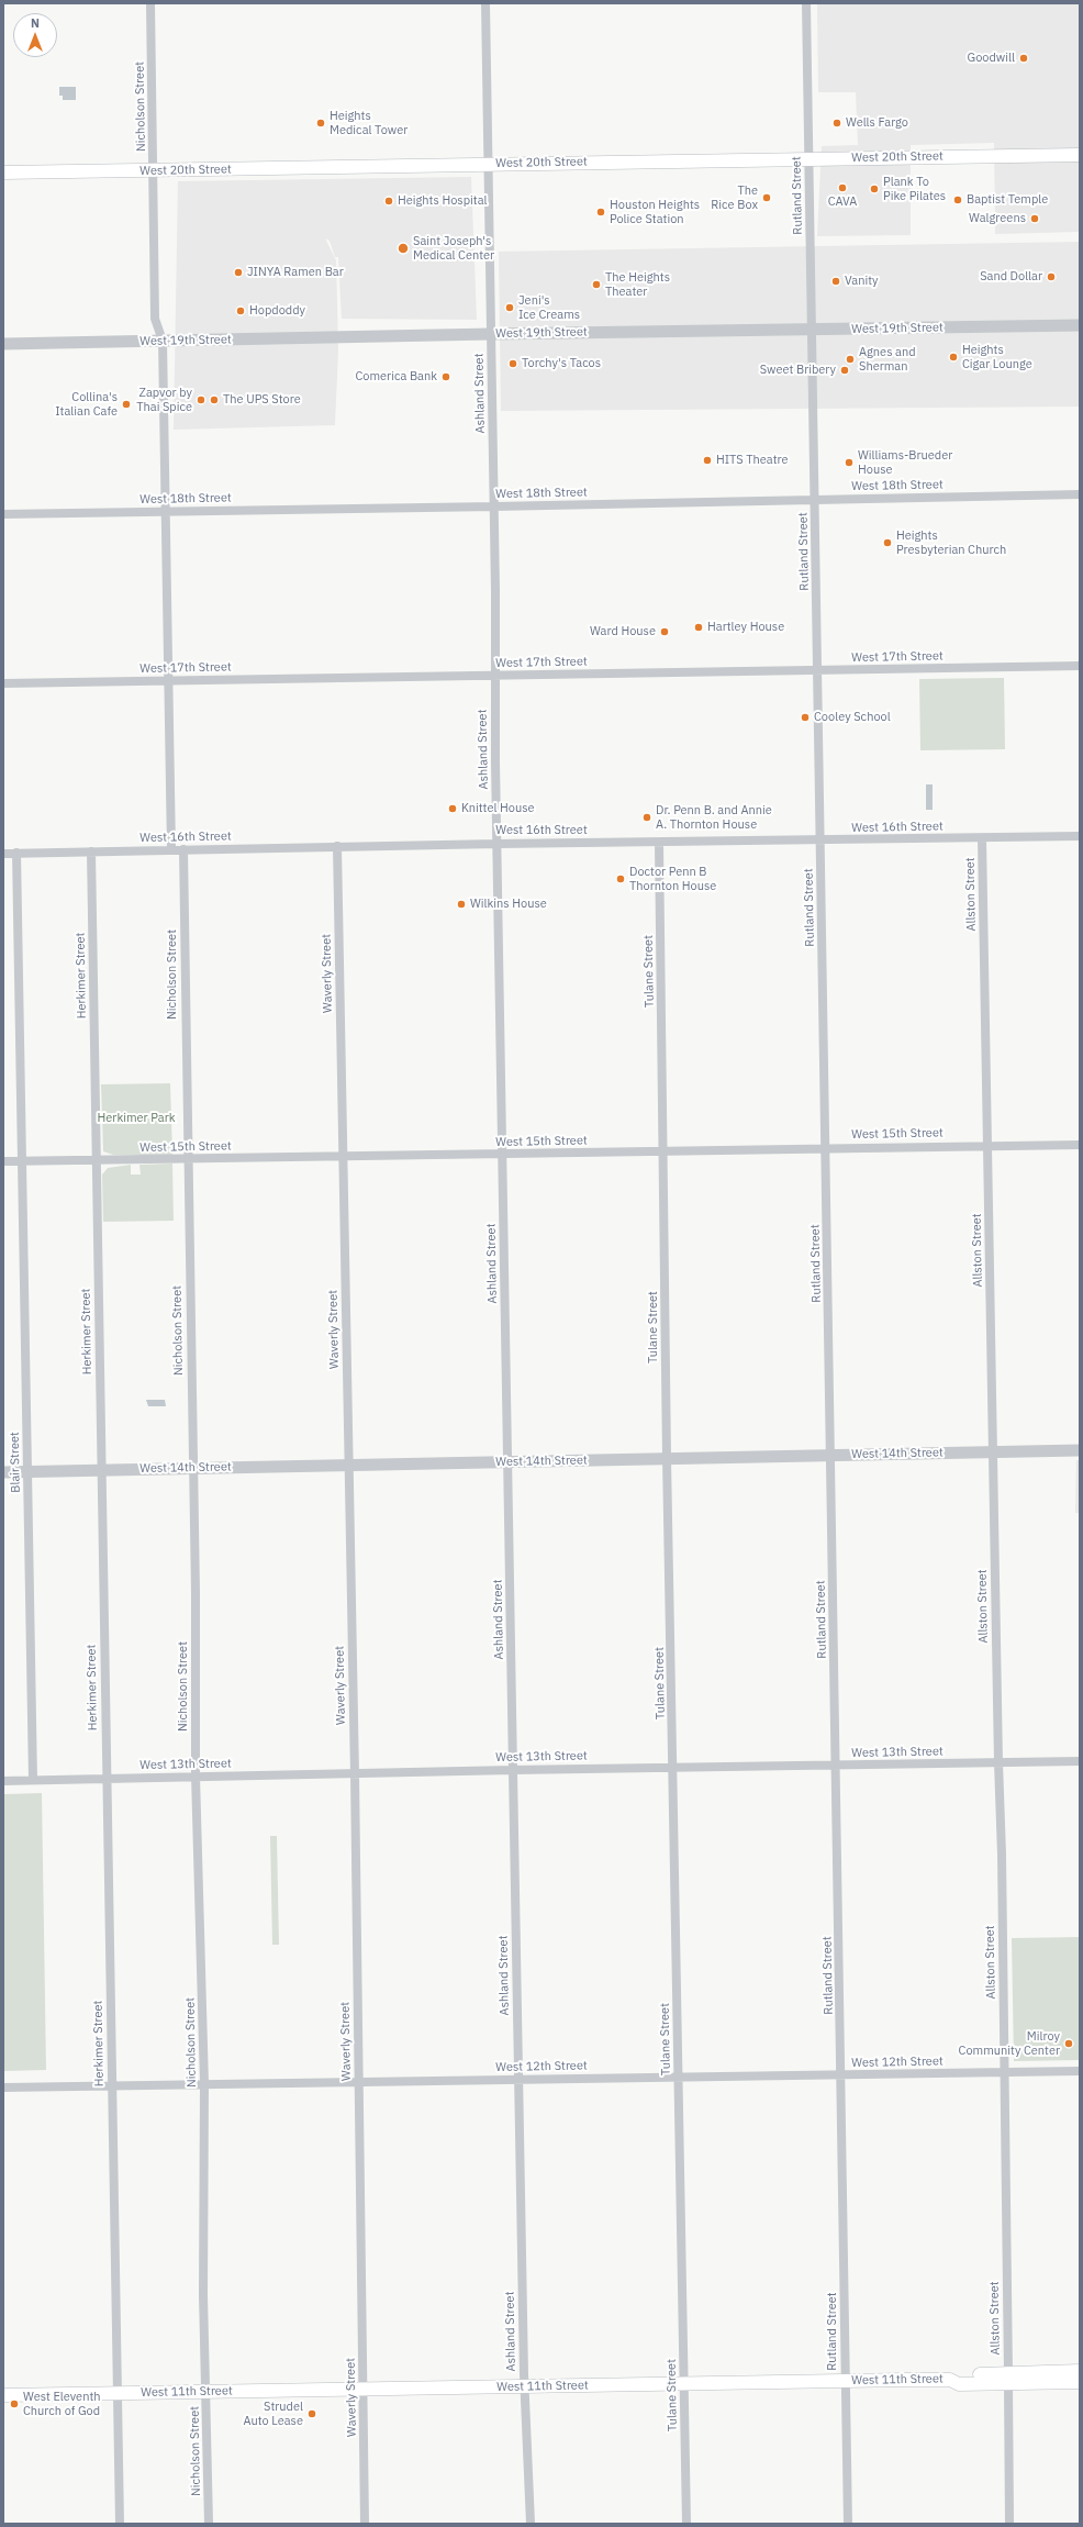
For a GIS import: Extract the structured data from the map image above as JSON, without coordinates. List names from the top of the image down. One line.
{"streets":{"main road":["West 20th Street","West 11th Street"],"street":["Nicholson Street","Rutland Street","West 19th Street","Ashland Street","West 18th Street","West 17th Street","West 16th Street","Allston Street","Tulane Street","Waverly Street","Herkimer Street","West 15th Street","West 14th Street","Blair Street","West 13th Street","West 12th Street"]},"crossings":[["Nicholson Street","West 20th Street"],["Nicholson Street","West 19th Street"],["Nicholson Street","West 18th Street"],["Nicholson Street","West 17th Street"],["Nicholson Street","West 16th Street"],["Nicholson Street","West 15th Street"],["Nicholson Street","West 14th Street"],["Nicholson Street","West 13th Street"],["Nicholson Street","West 12th Street"],["Nicholson Street","West 11th Street"],["West 20th Street","Rutland Street"],["West 20th Street","Ashland Street"],["Rutland Street","West 19th Street"],["Rutland Street","West 18th Street"],["Rutland Street","West 17th Street"],["Rutland Street","West 16th Street"],["Rutland Street","West 15th Street"],["Rutland Street","West 14th Street"],["Rutland Street","West 13th Street"],["Rutland Street","West 12th Street"],["Rutland Street","West 11th Street"],["West 19th Street","Ashland Street"],["Ashland Street","West 18th Street"],["Ashland Street","West 17th Street"],["Ashland Street","West 16th Street"],["Ashland Street","West 15th Street"],["Ashland Street","West 14th Street"],["Ashland Street","West 13th Street"],["Ashland Street","West 12th Street"],["Ashland Street","West 11th Street"],["West 16th Street","Allston Street"],["West 16th Street","Tulane Street"],["West 16th Street","Waverly Street"],["West 16th Street","Herkimer Street"],["West 16th Street","Blair Street"],["Allston Street","West 15th Street"],["Allston Street","West 14th Street"],["Allston Street","West 13th Street"],["Allston Street","West 12th Street"],["Allston Street","West 11th Street"],["Tulane Street","West 15th Street"],["Tulane Street","West 14th Street"],["Tulane Street","West 13th Street"],["Tulane Street","West 12th Street"],["Tulane Street","West 11th Street"],["Waverly Street","West 15th Street"],["Waverly Street","West 14th Street"],["Waverly Street","West 13th Street"],["Waverly Street","West 12th Street"],["Waverly Street","West 11th Street"],["Herkimer Street","West 15th Street"],["Herkimer Street","West 14th Street"],["Herkimer Street","West 13th Street"],["Herkimer Street","West 12th Street"],["Herkimer Street","West 11th Street"],["West 15th Street","Blair Street"],["West 14th Street","Blair Street"],["Blair Street","West 13th Street"]],"parks":["Herkimer Park"],"places":["Goodwill","Heights Medical Tower","Wells Fargo","CAVA","Plank To Pike Pilates","The Rice Box","Baptist Temple","Heights Hospital","Houston Heights Police Station","Walgreens","Saint Joseph's Medical Center","JINYA Ramen Bar","Sand Dollar","Vanity","The Heights Theater","Jeni's Ice Creams","Hopdoddy","Heights Cigar Lounge","Agnes and Sherman","Torchy's Tacos","Sweet Bribery","Comerica Bank","Zapvor by Thai Spice","The UPS Store","Collina's Italian Cafe","HITS Theatre","Williams-Brueder House","Heights Presbyterian Church","Hartley House","Ward House","Cooley School","Knittel House","Dr. Penn B. and Annie A. Thornton House","Doctor Penn B Thornton House","Wilkins House","Milroy Community Center","West Eleventh Church of God","Strudel Auto Lease"],"north":"top"}
